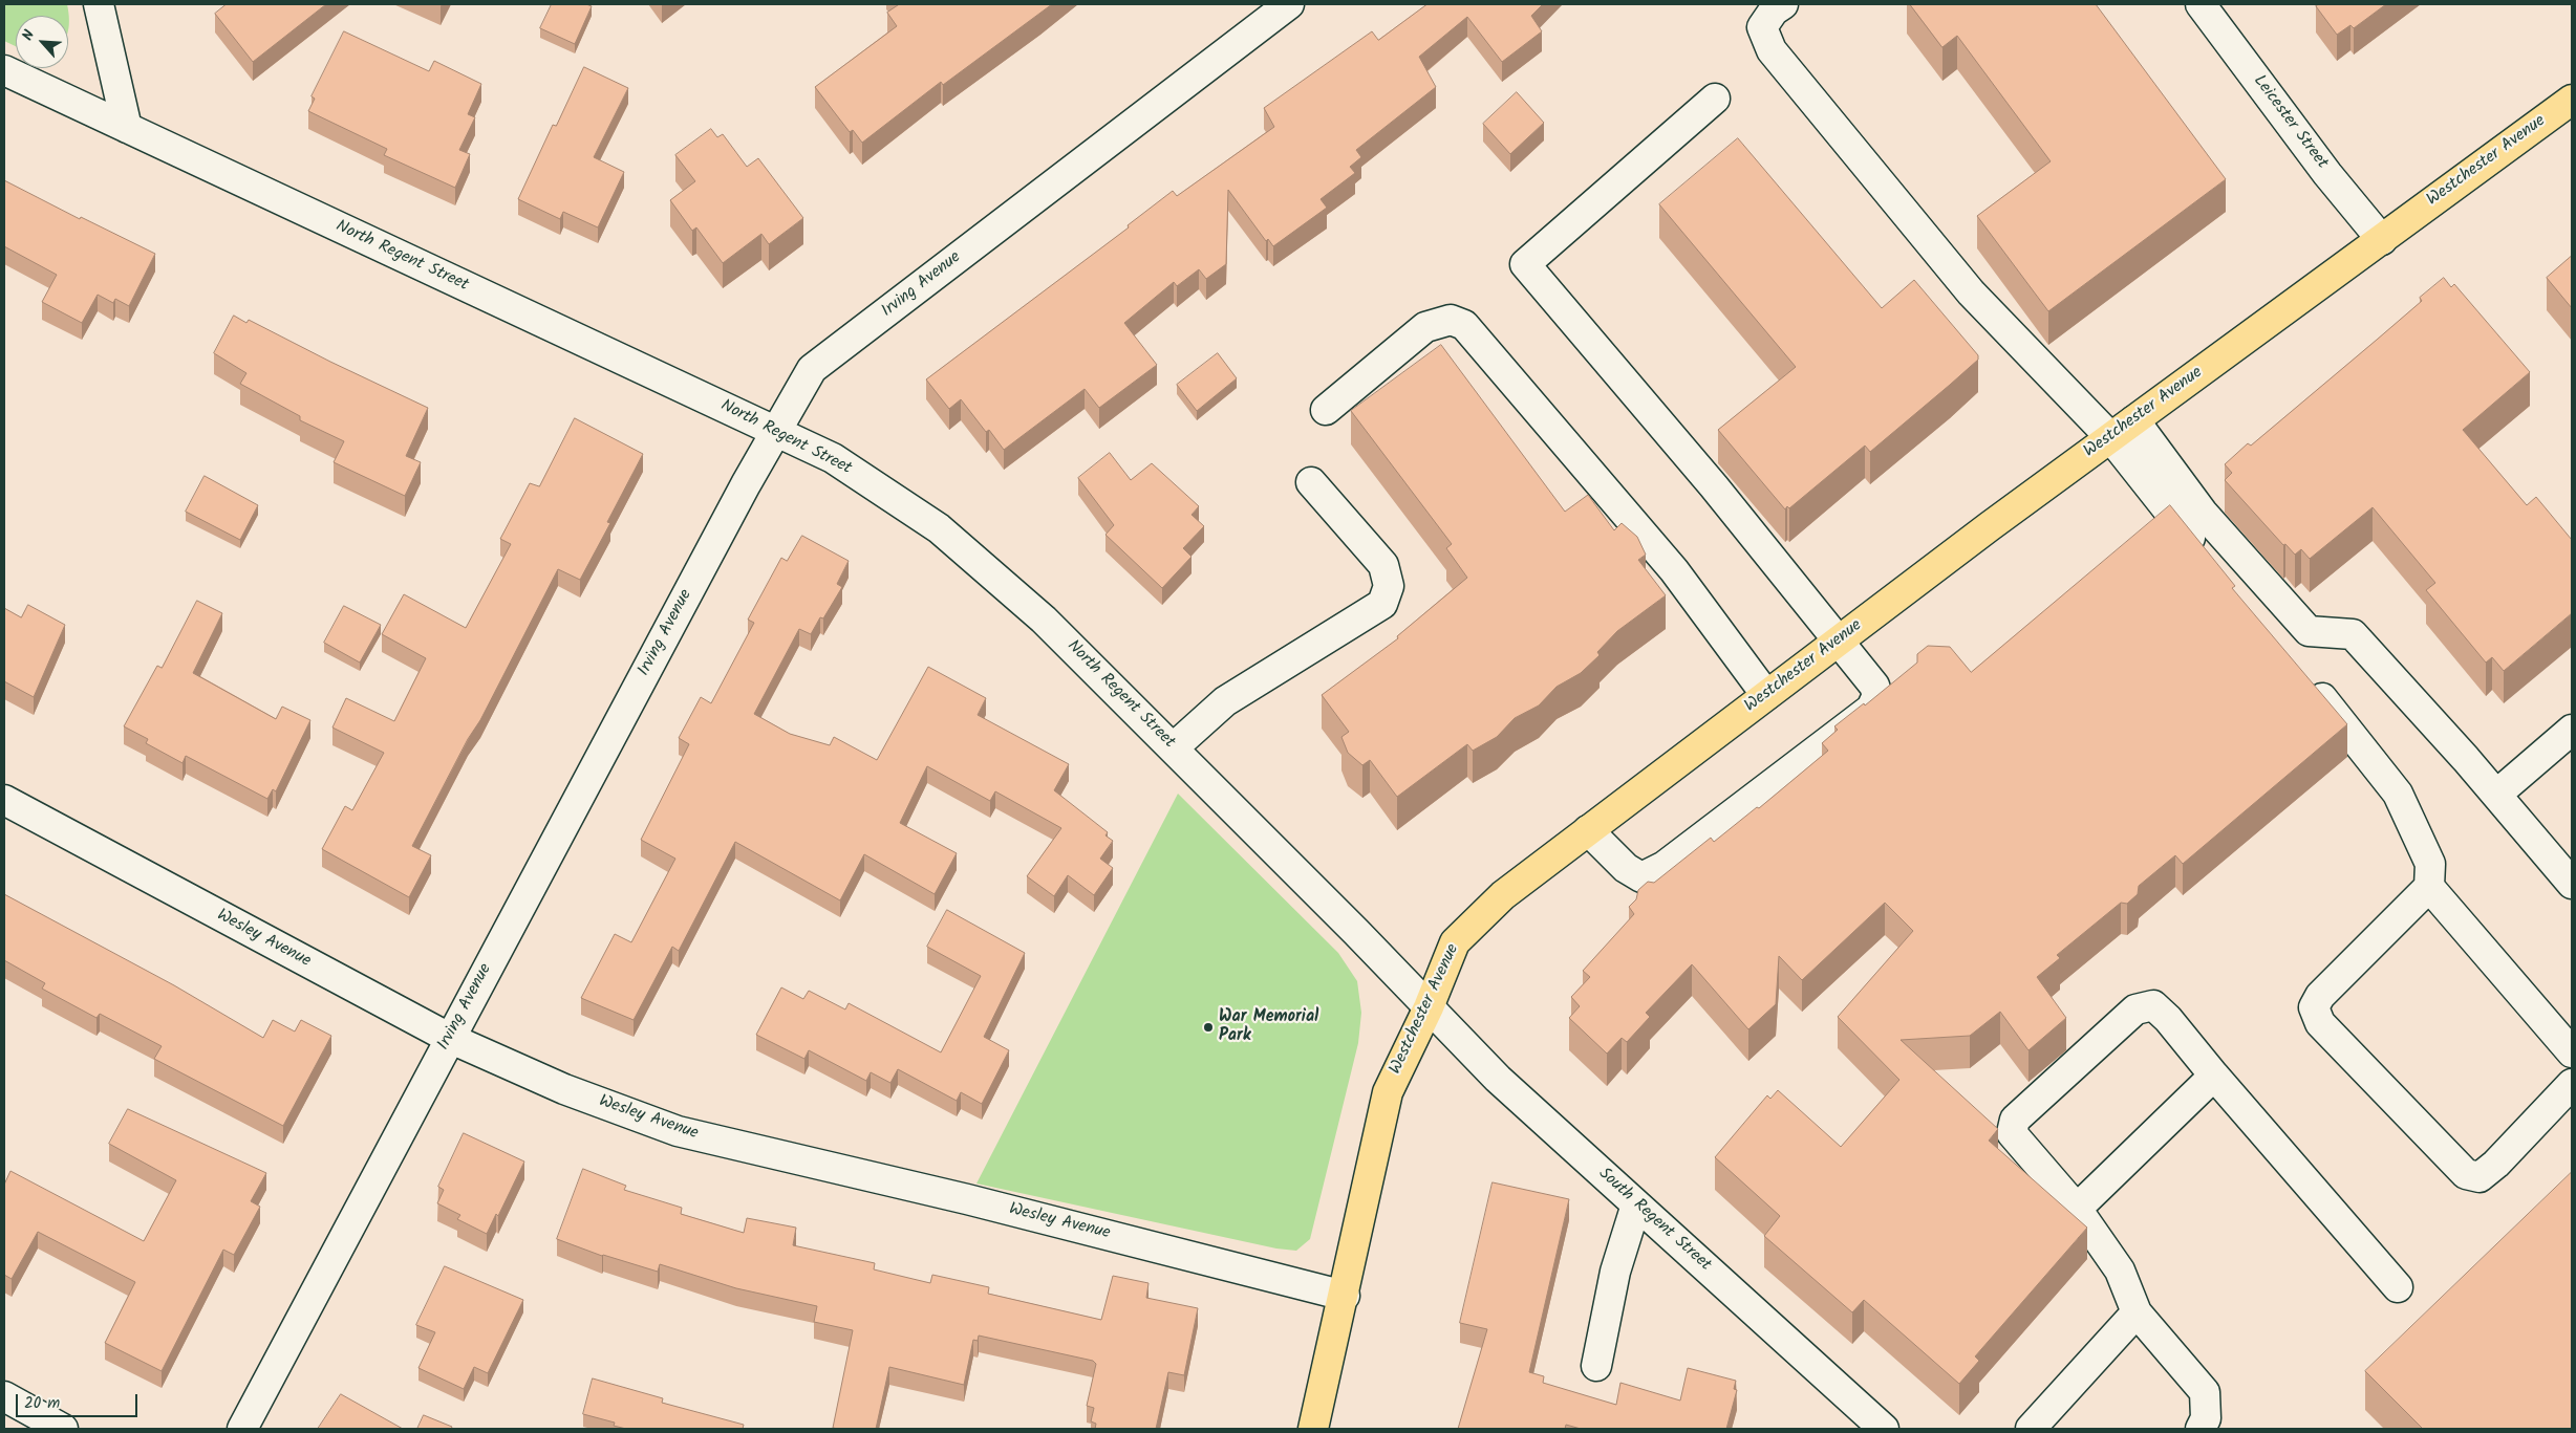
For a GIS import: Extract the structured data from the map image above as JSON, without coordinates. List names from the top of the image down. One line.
{"streets":{"main road":["Westchester Avenue"],"street":["Leicester Street","North Regent Street","Irving Avenue","Wesley Avenue","South Regent Street"]},"crossings":[["Leicester Street","Westchester Avenue"],["Westchester Avenue","North Regent Street"],["Westchester Avenue","Wesley Avenue"],["Westchester Avenue","South Regent Street"],["North Regent Street","Irving Avenue"],["North Regent Street","South Regent Street"],["Irving Avenue","Wesley Avenue"]],"places":["War Memorial Park"],"scale_bar":"20 m","north":"top left"}
